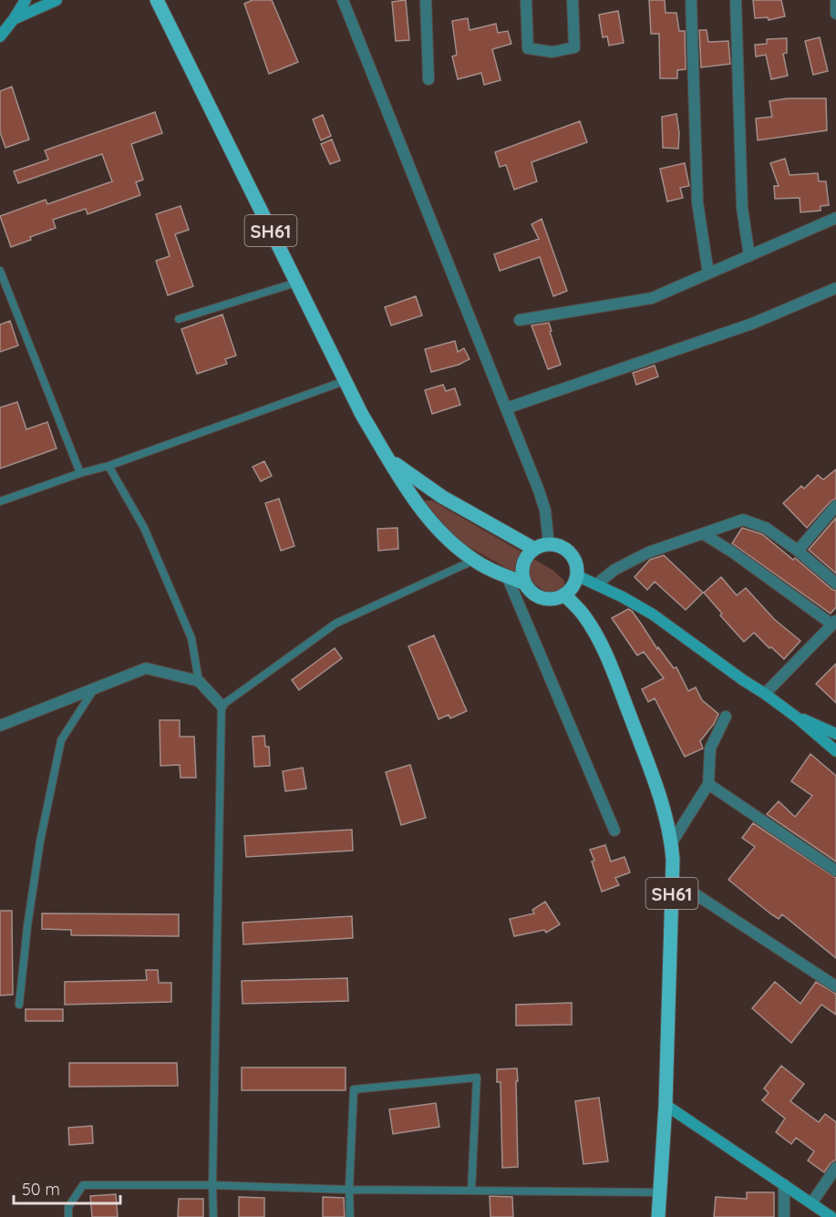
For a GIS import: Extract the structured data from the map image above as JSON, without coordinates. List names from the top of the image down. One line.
{"streets":{"main road":["SH61"]},"scale_bar":"50 m"}
